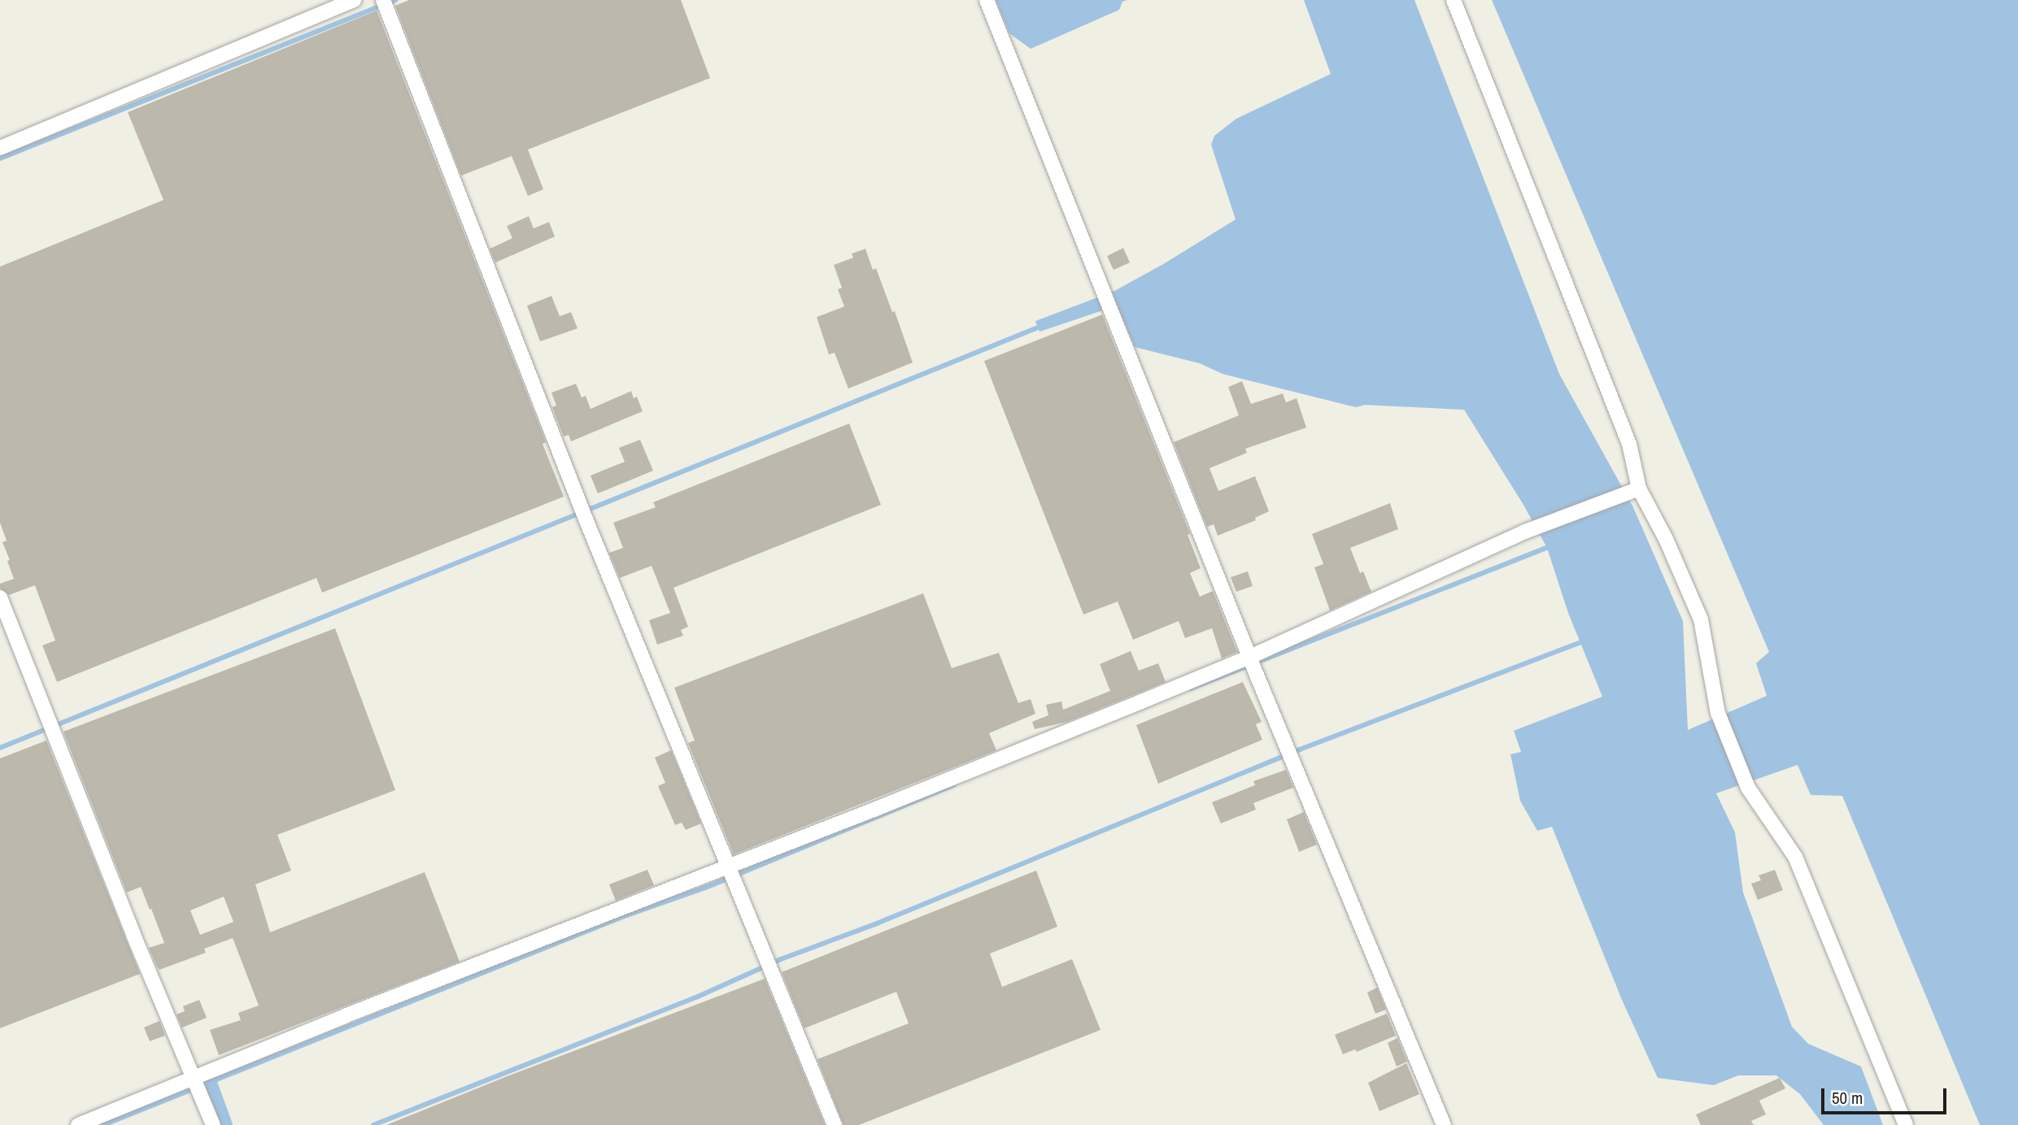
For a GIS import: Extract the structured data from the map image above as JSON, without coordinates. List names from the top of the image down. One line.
{"scale_bar":"50 m"}
